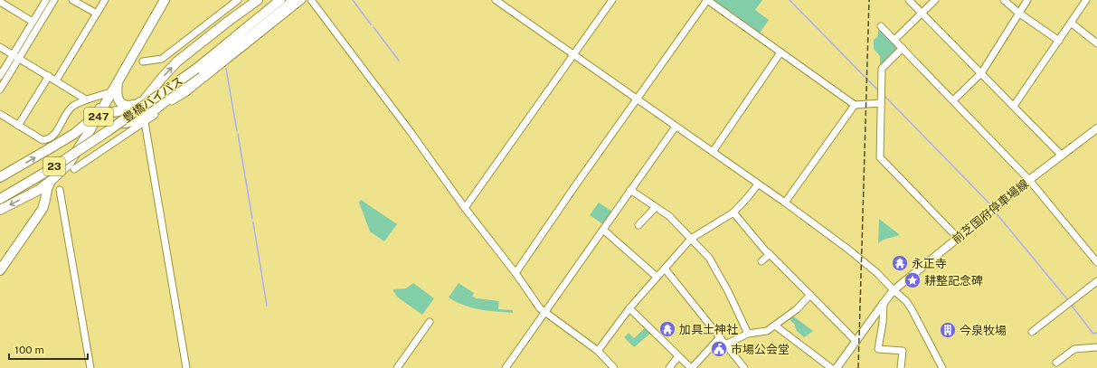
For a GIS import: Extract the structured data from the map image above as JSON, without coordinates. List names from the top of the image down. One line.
{"streets":{"highway":["豊橋バイパス","247","23"],"main road":["前芝国府停車場線"]},"crossings":[["247","23"]],"places":{"temple":["永正寺","加具土神社"],"place":["耕整記念碑"],"building":["今泉牧場"],"public building":["市場公会堂"]},"scale_bar":"100 m"}
